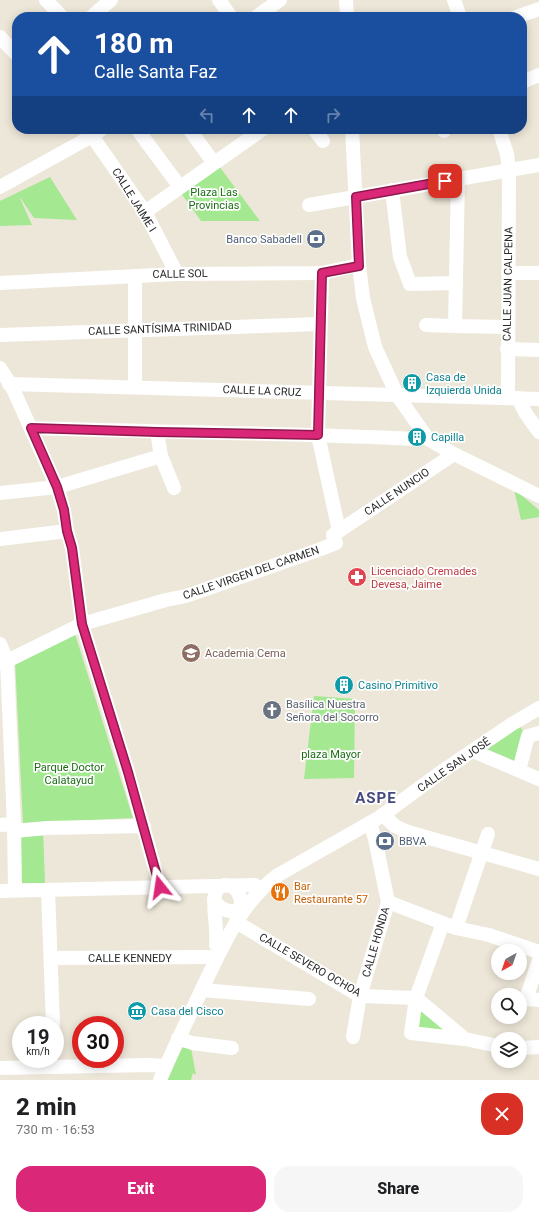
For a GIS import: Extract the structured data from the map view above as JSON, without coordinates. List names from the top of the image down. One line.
{"streets":{"street":["CALLE JAIME I","CALLE SOL","CALLE JUAN CALPENA","CALLE SANTÍSIMA TRINIDAD","CALLE LA CRUZ","CALLE NUNCIO","CALLE VIRGEN DEL CARMEN","CALLE SAN JOSÉ","CALLE HONDA","CALLE KENNEDY","CALLE SEVERO OCHOA"]},"crossings":[["CALLE JAIME I","CALLE SOL"],["CALLE JUAN CALPENA","CALLE LA CRUZ"],["CALLE NUNCIO","CALLE VIRGEN DEL CARMEN"],["CALLE SAN JOSÉ","CALLE HONDA"],["CALLE HONDA","CALLE SEVERO OCHOA"]],"districts":["ASPE"],"parks":["Plaza Las Provincias","plaza Mayor","Parque Doctor Calatayud"],"places":{"bank":["Banco Sabadell","BBVA"],"building":["Casa de Izquierda Unida","Capilla","Casino Primitivo"],"pharmacy":["Licenciado Cremades Devesa, Jaime"],"school or university":["Academia Cema"],"church":["Basílica Nuestra Señora del Socorro"],"restaurant":["Bar Restaurante 57"],"museum":["Casa del Cisco"]},"north":"bottom left","page":{"turn":["180 m","Calle Santa Faz"],"speed":"19 km/h","limit":"30","heading":["2 min","730 m · 16:53"],"buttons":["Exit","Share"]}}
